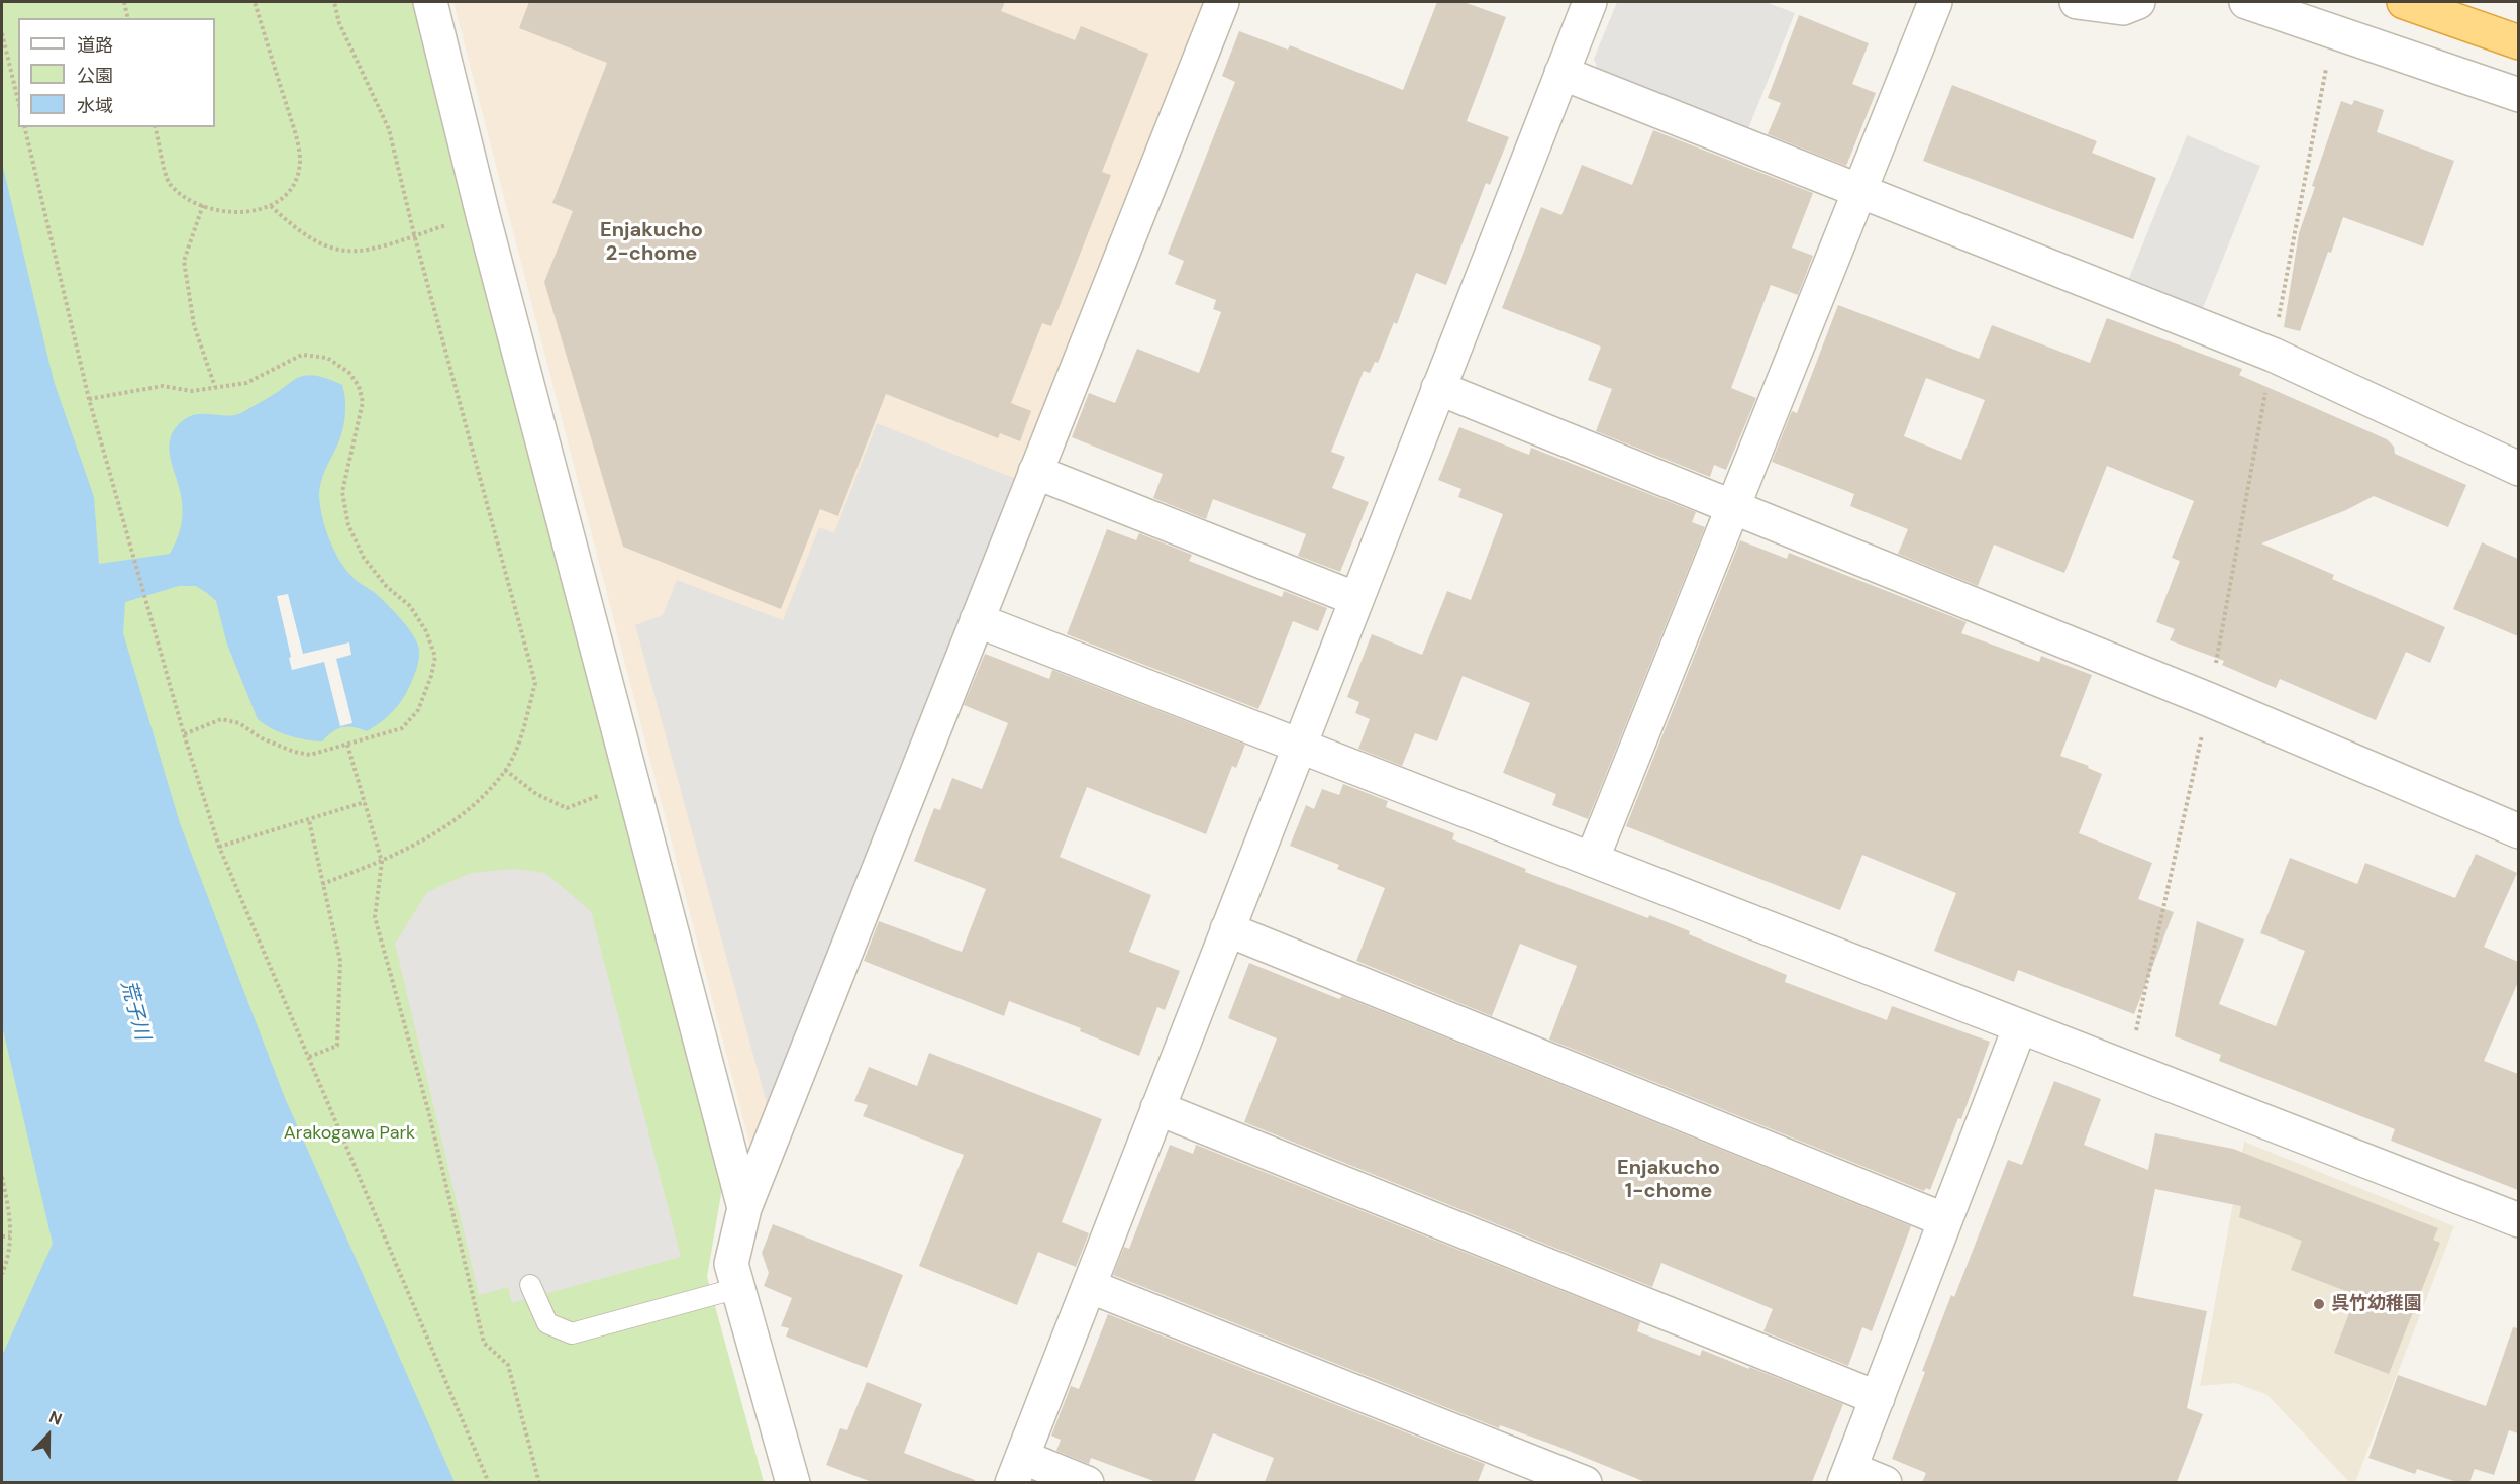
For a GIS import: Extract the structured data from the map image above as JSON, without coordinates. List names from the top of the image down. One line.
{"districts":["Enjakucho 2-chome","Enjakucho 1-chome"],"water":["荒子川"],"parks":["Arakogawa Park"],"places":["呉竹幼稚園"],"legend":["道路","公園","水域"],"north":"top"}
